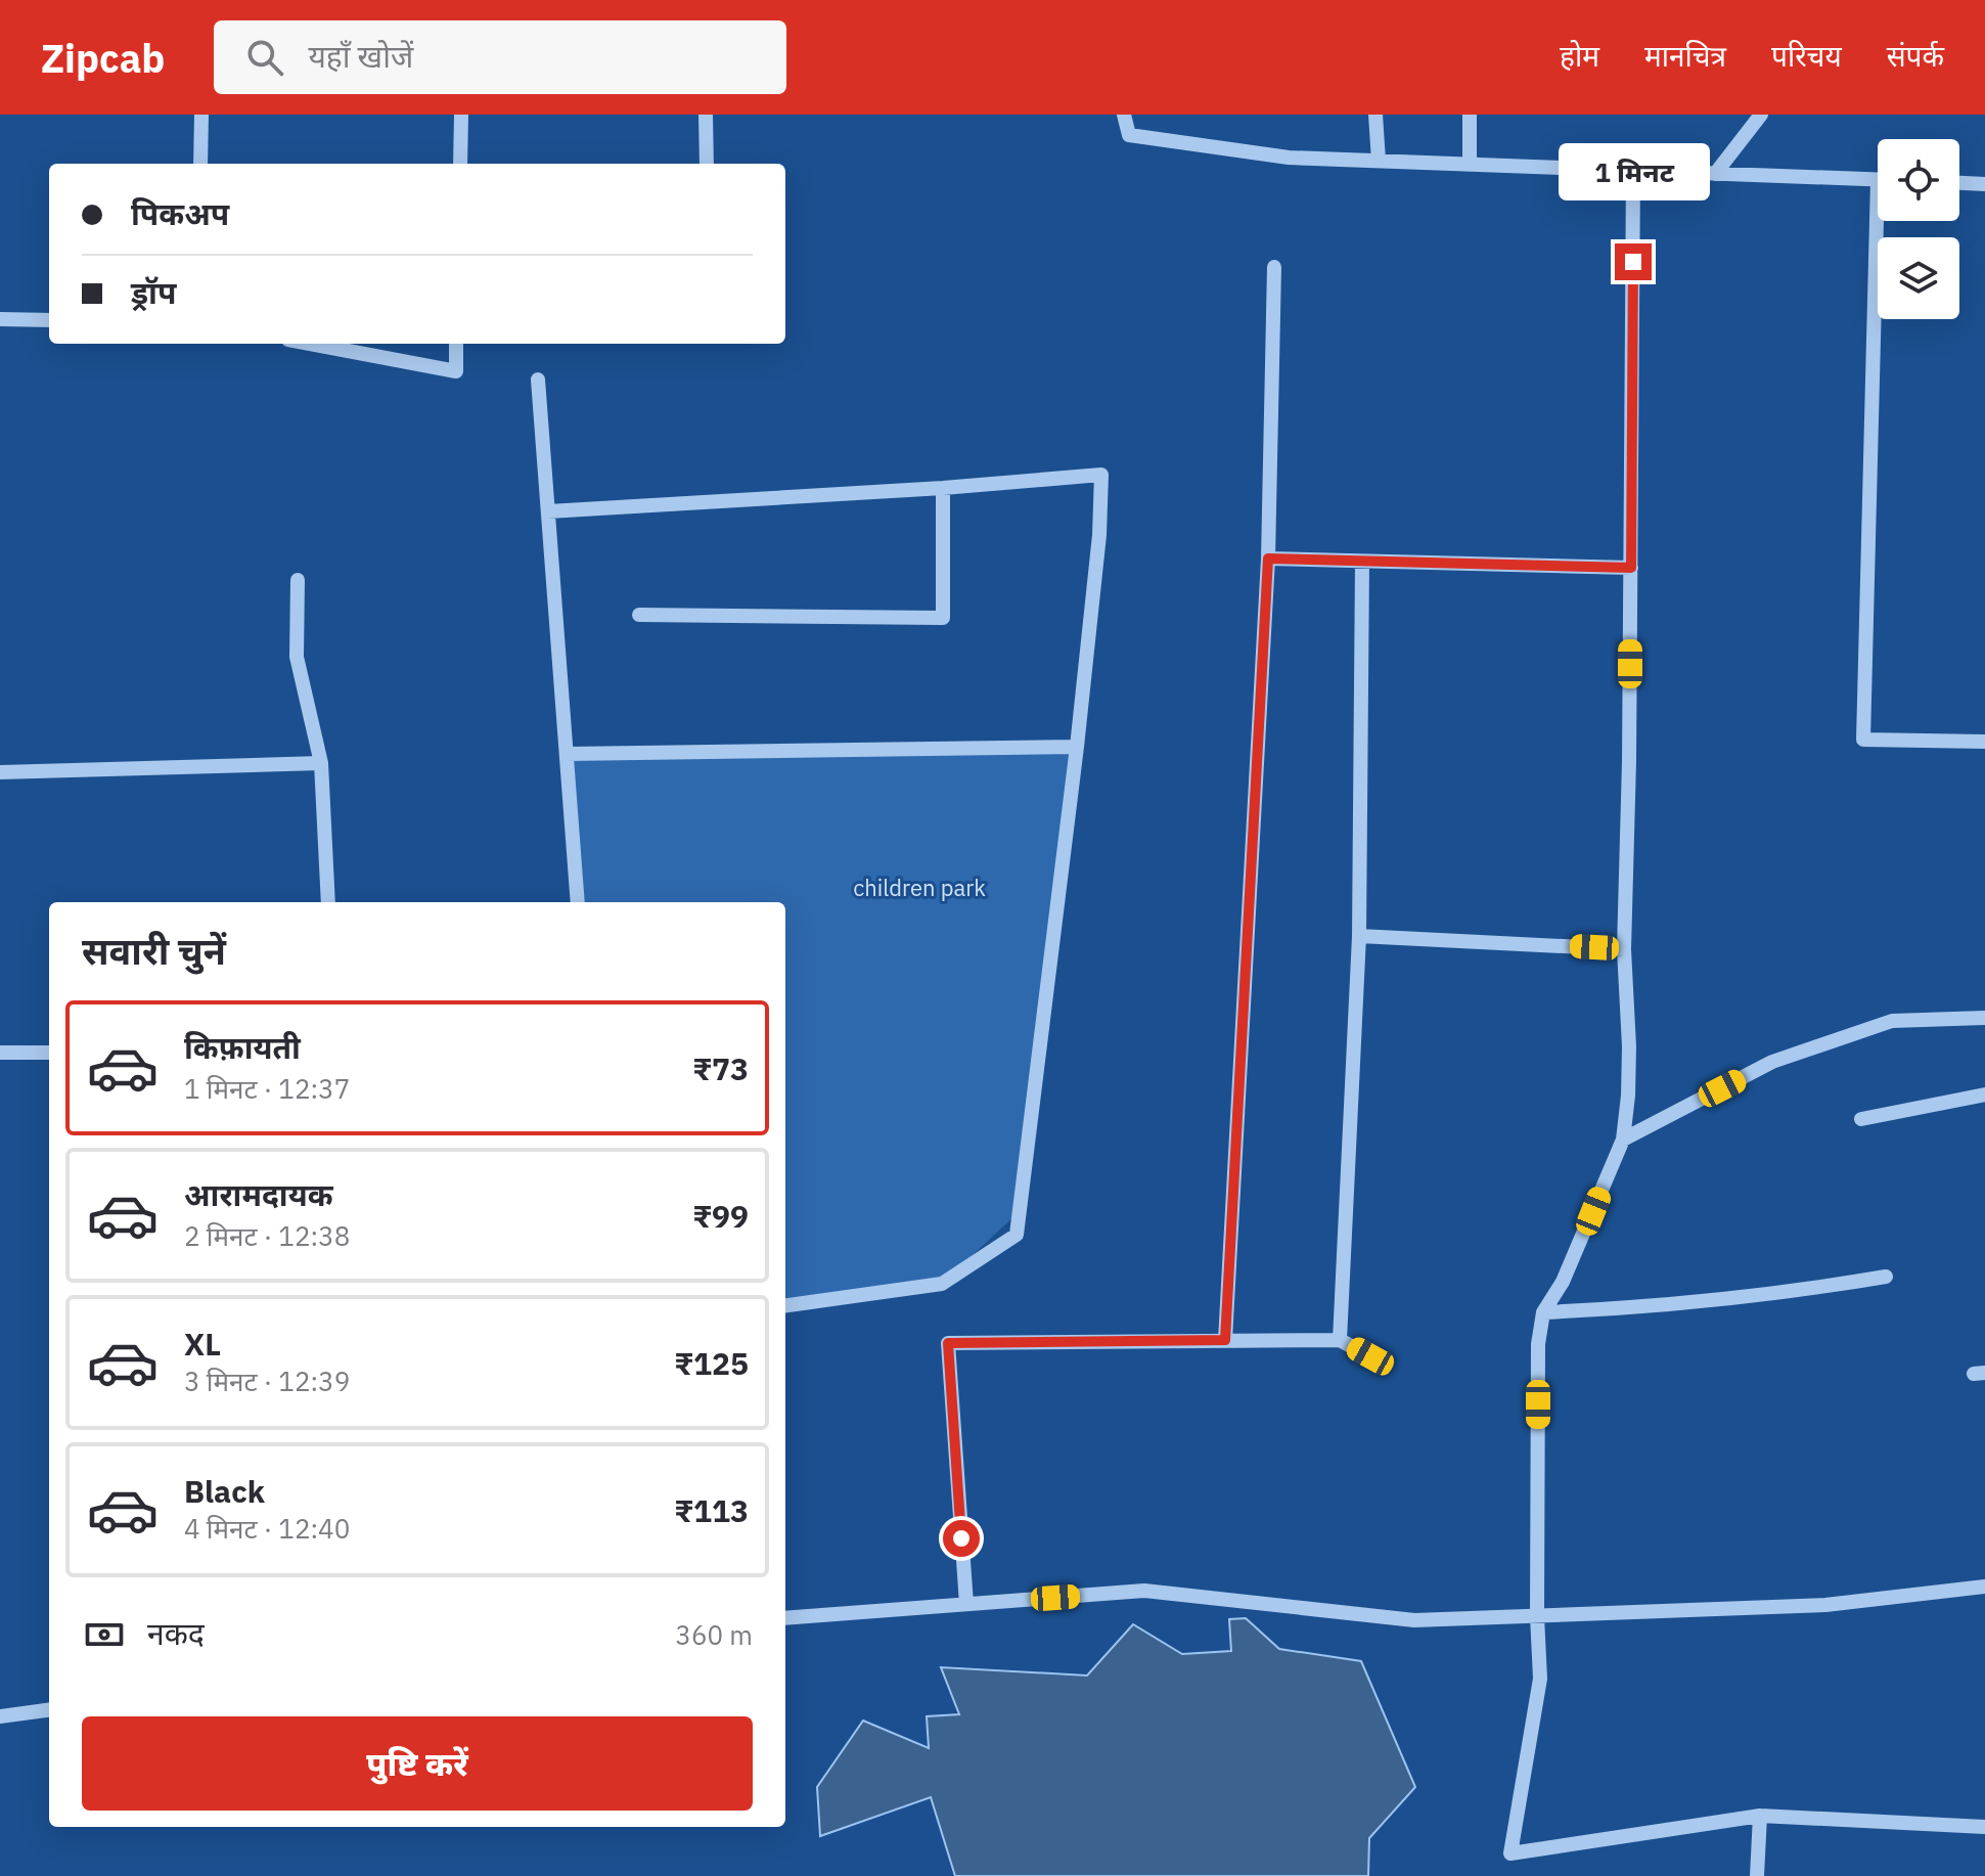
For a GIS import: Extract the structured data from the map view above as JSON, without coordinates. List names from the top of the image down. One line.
{"parks":["children park"],"page":{"header":"Zipcab","search":"यहाँ खोजें","nav":["होम","मानचित्र","परिचय","संपर्क"],"bubble":"1 मिनट","banner":["पिकअप","ड्रॉप"],"heading":"सवारी चुनें","list":[{"name":"किफ़ायती","note":"1 मिनट · 12:37","value":"₹73"},{"name":"आरामदायक","note":"2 मिनट · 12:38","value":"₹99"},{"name":"XL","note":"3 मिनट · 12:39","value":"₹125"},{"name":"Black","note":"4 मिनट · 12:40","value":"₹113"}],"pay":["नकद","360 m"],"buttons":"पुष्टि करें"}}
